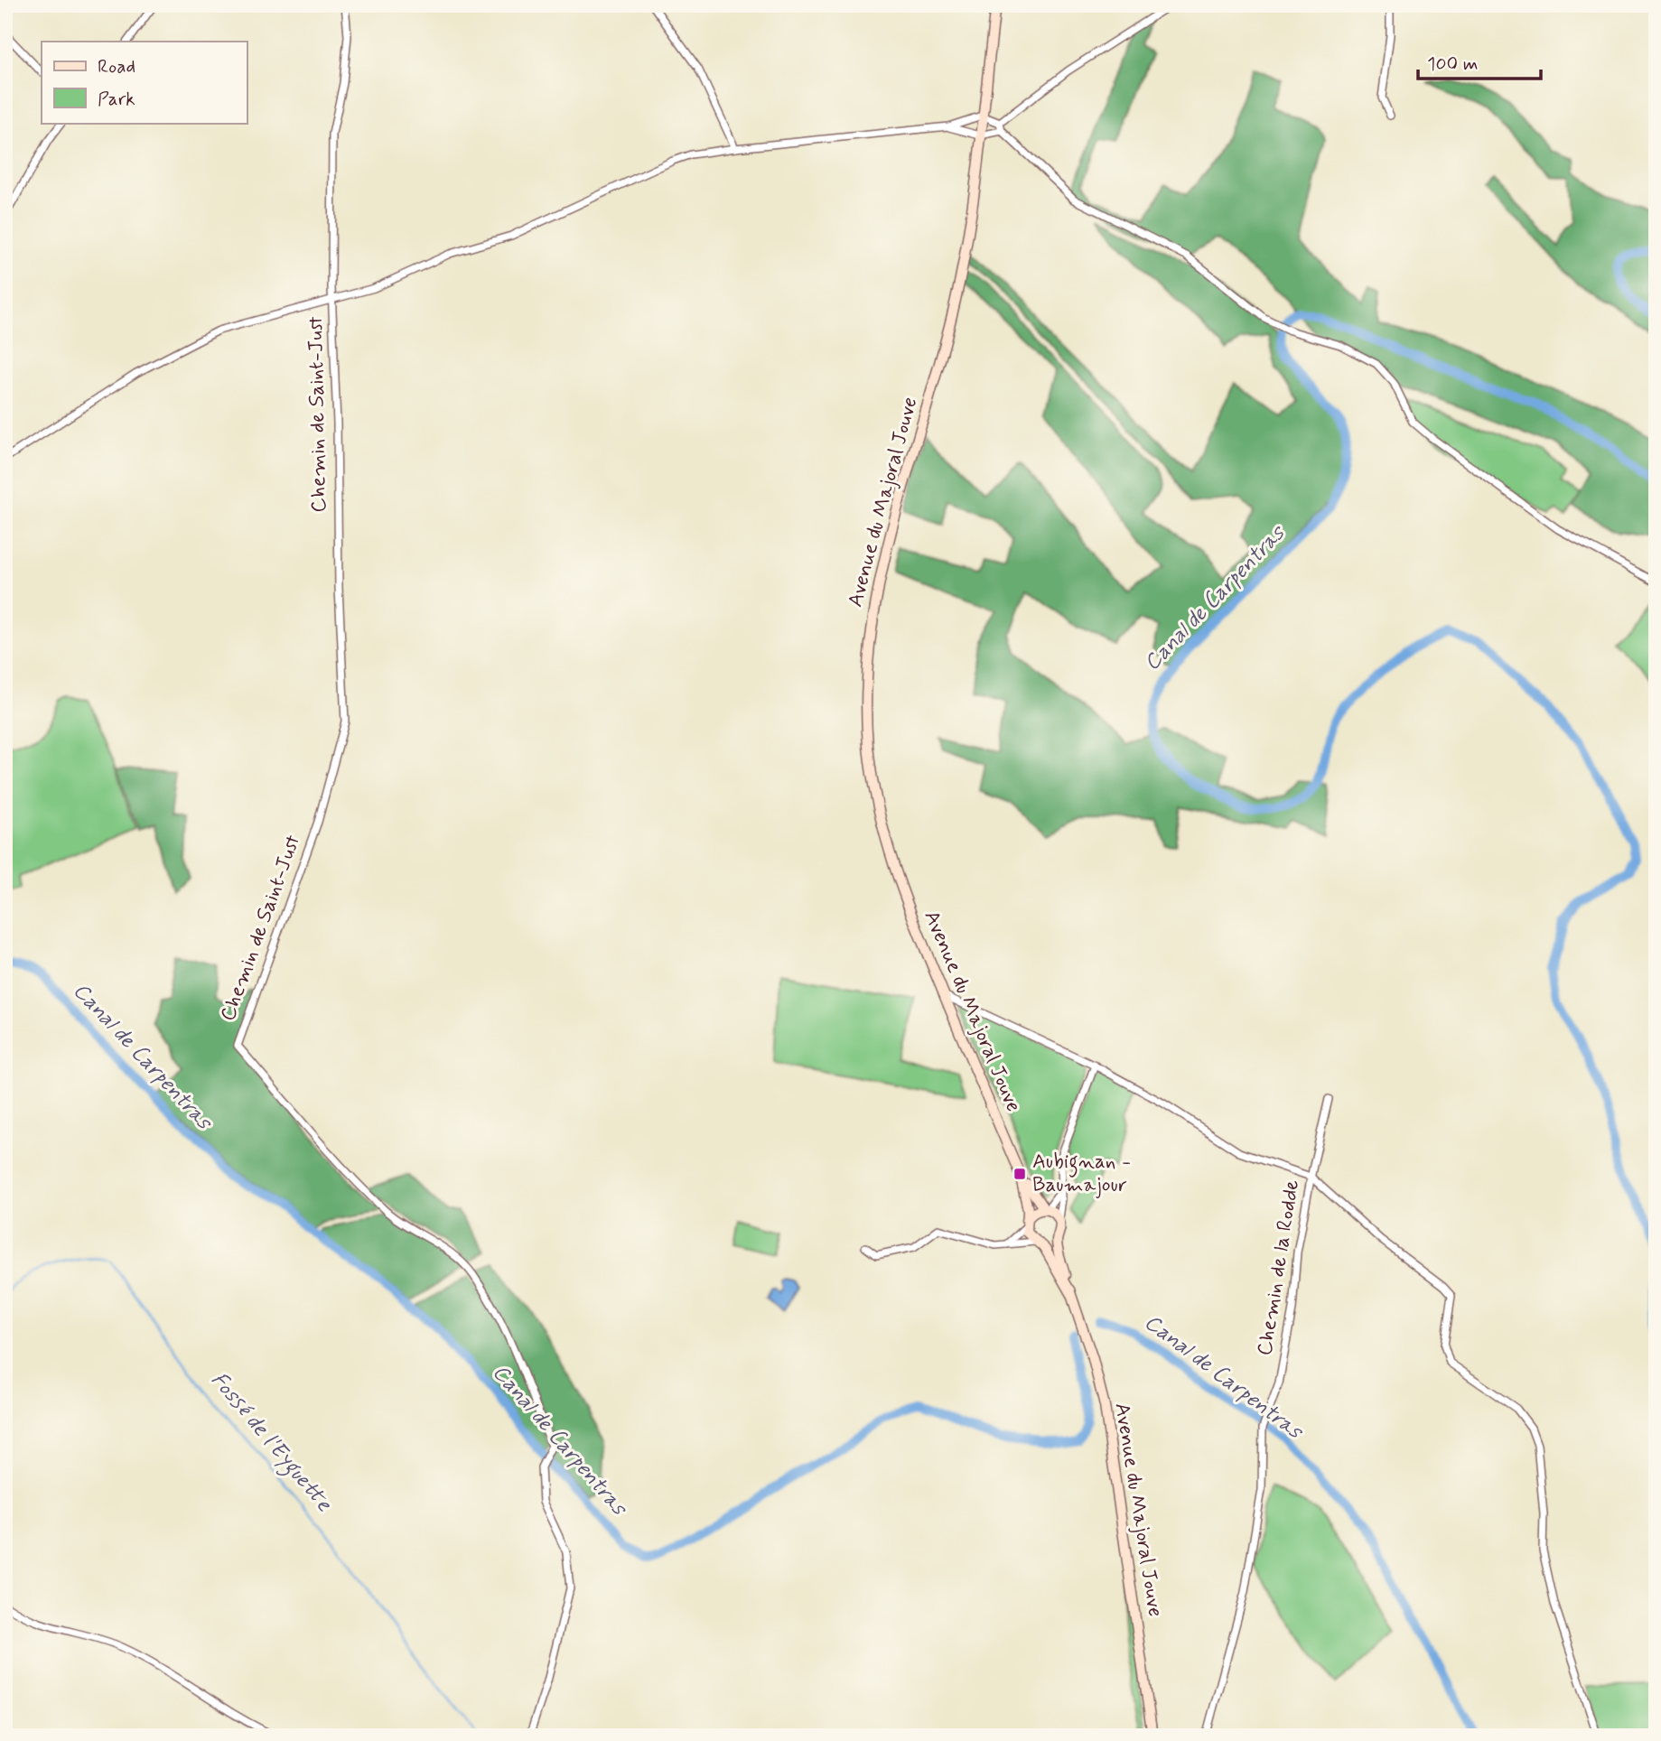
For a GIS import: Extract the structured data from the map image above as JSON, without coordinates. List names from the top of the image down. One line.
{"streets":{"main road":["Avenue du Majoral Jouve"],"street":["Chemin de Saint-Just","Chemin de la Rodde"]},"water":["Canal de Carpentras","Fossé de l'Eyguette"],"places":{"transit":["Aubignan - Baumajour"]},"legend":["Road","Park"],"scale_bar":"100 m"}
